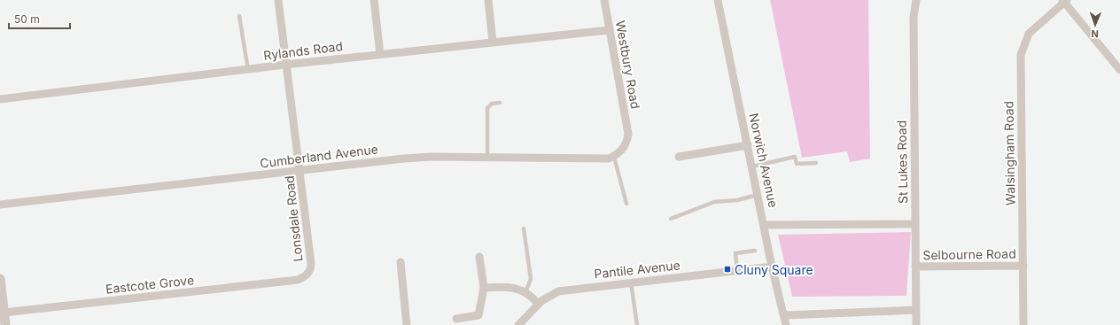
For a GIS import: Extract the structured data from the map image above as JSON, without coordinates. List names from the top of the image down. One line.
{"streets":{"street":["Rylands Road","Westbury Road","Walsingham Road","Cumberland Avenue","Norwich Avenue","St Lukes Road","Lonsdale Road","Selbourne Road","Pantile Avenue","Eastcote Grove"]},"crossings":[["Rylands Road","Westbury Road"],["Rylands Road","Lonsdale Road"],["Westbury Road","Cumberland Avenue"],["Walsingham Road","Selbourne Road"],["Cumberland Avenue","Lonsdale Road"],["Norwich Avenue","Pantile Avenue"],["St Lukes Road","Selbourne Road"],["Lonsdale Road","Eastcote Grove"]],"places":{"transit":["Cluny Square"]},"scale_bar":"50 m","north":"bottom"}
